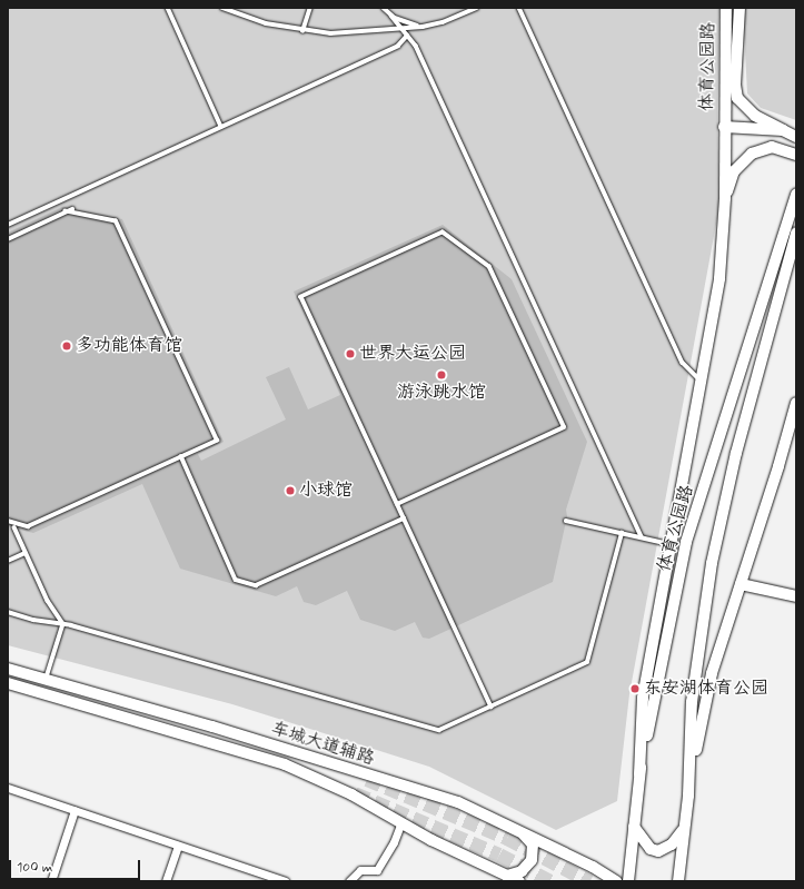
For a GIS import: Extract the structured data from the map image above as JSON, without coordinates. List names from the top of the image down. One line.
{"streets":{"main road":["体育公园路","车城大道辅路"]},"places":["多功能体育馆","世界大运公园","游泳跳水馆","小球馆","东安湖体育公园"],"scale_bar":"100 m"}
